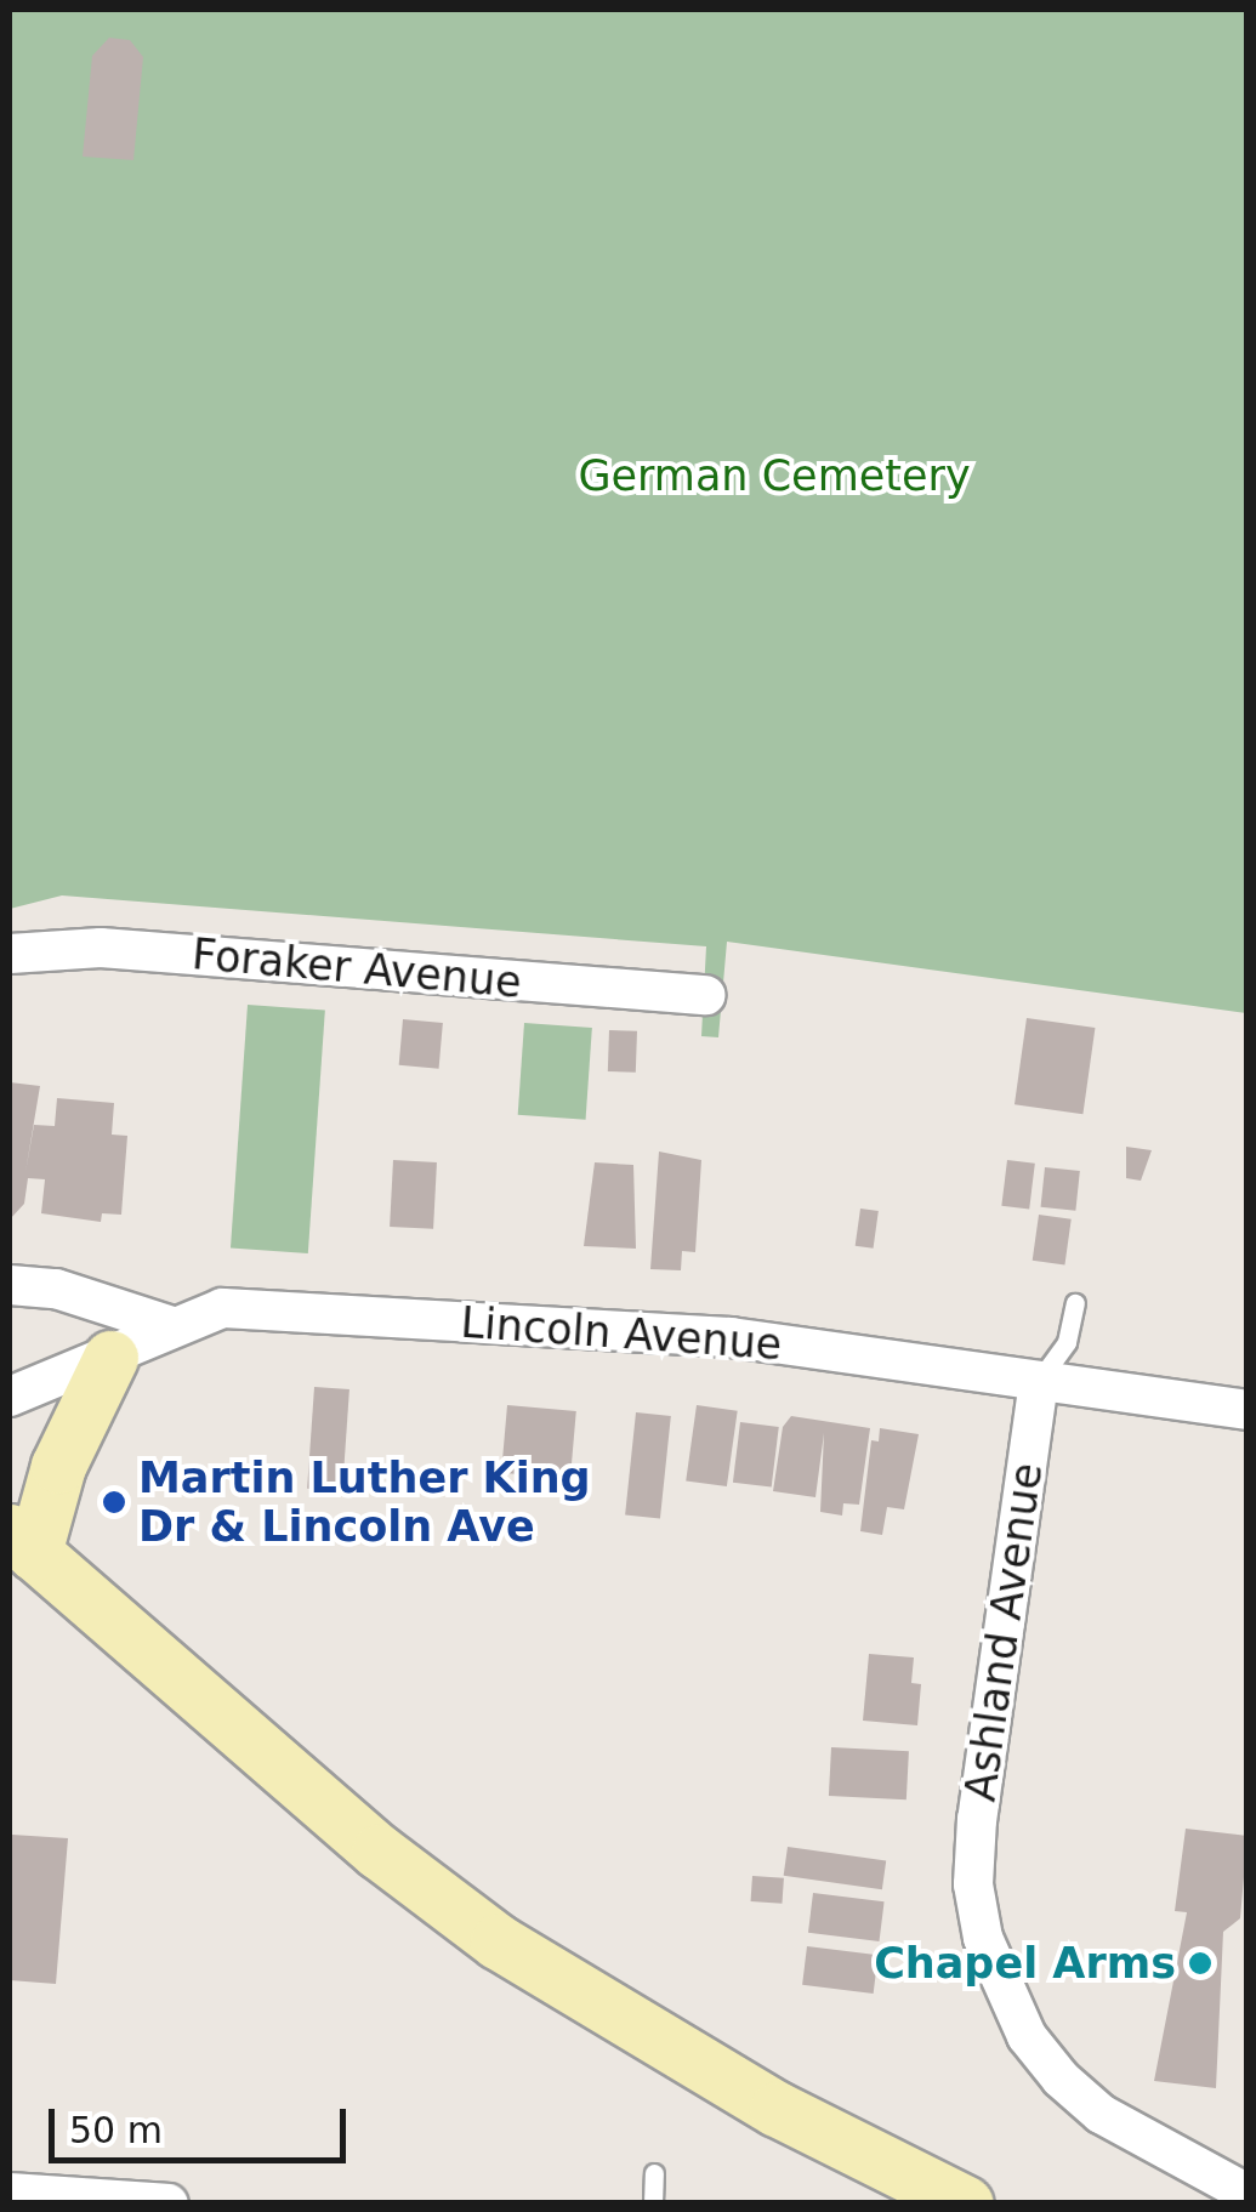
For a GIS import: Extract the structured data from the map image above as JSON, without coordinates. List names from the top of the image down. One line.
{"streets":{"street":["Foraker Avenue","Lincoln Avenue","Ashland Avenue"]},"crossings":[["Lincoln Avenue","Ashland Avenue"]],"parks":["German Cemetery"],"places":["Martin Luther King Dr & Lincoln Ave","Chapel Arms"],"scale_bar":"50 m"}
